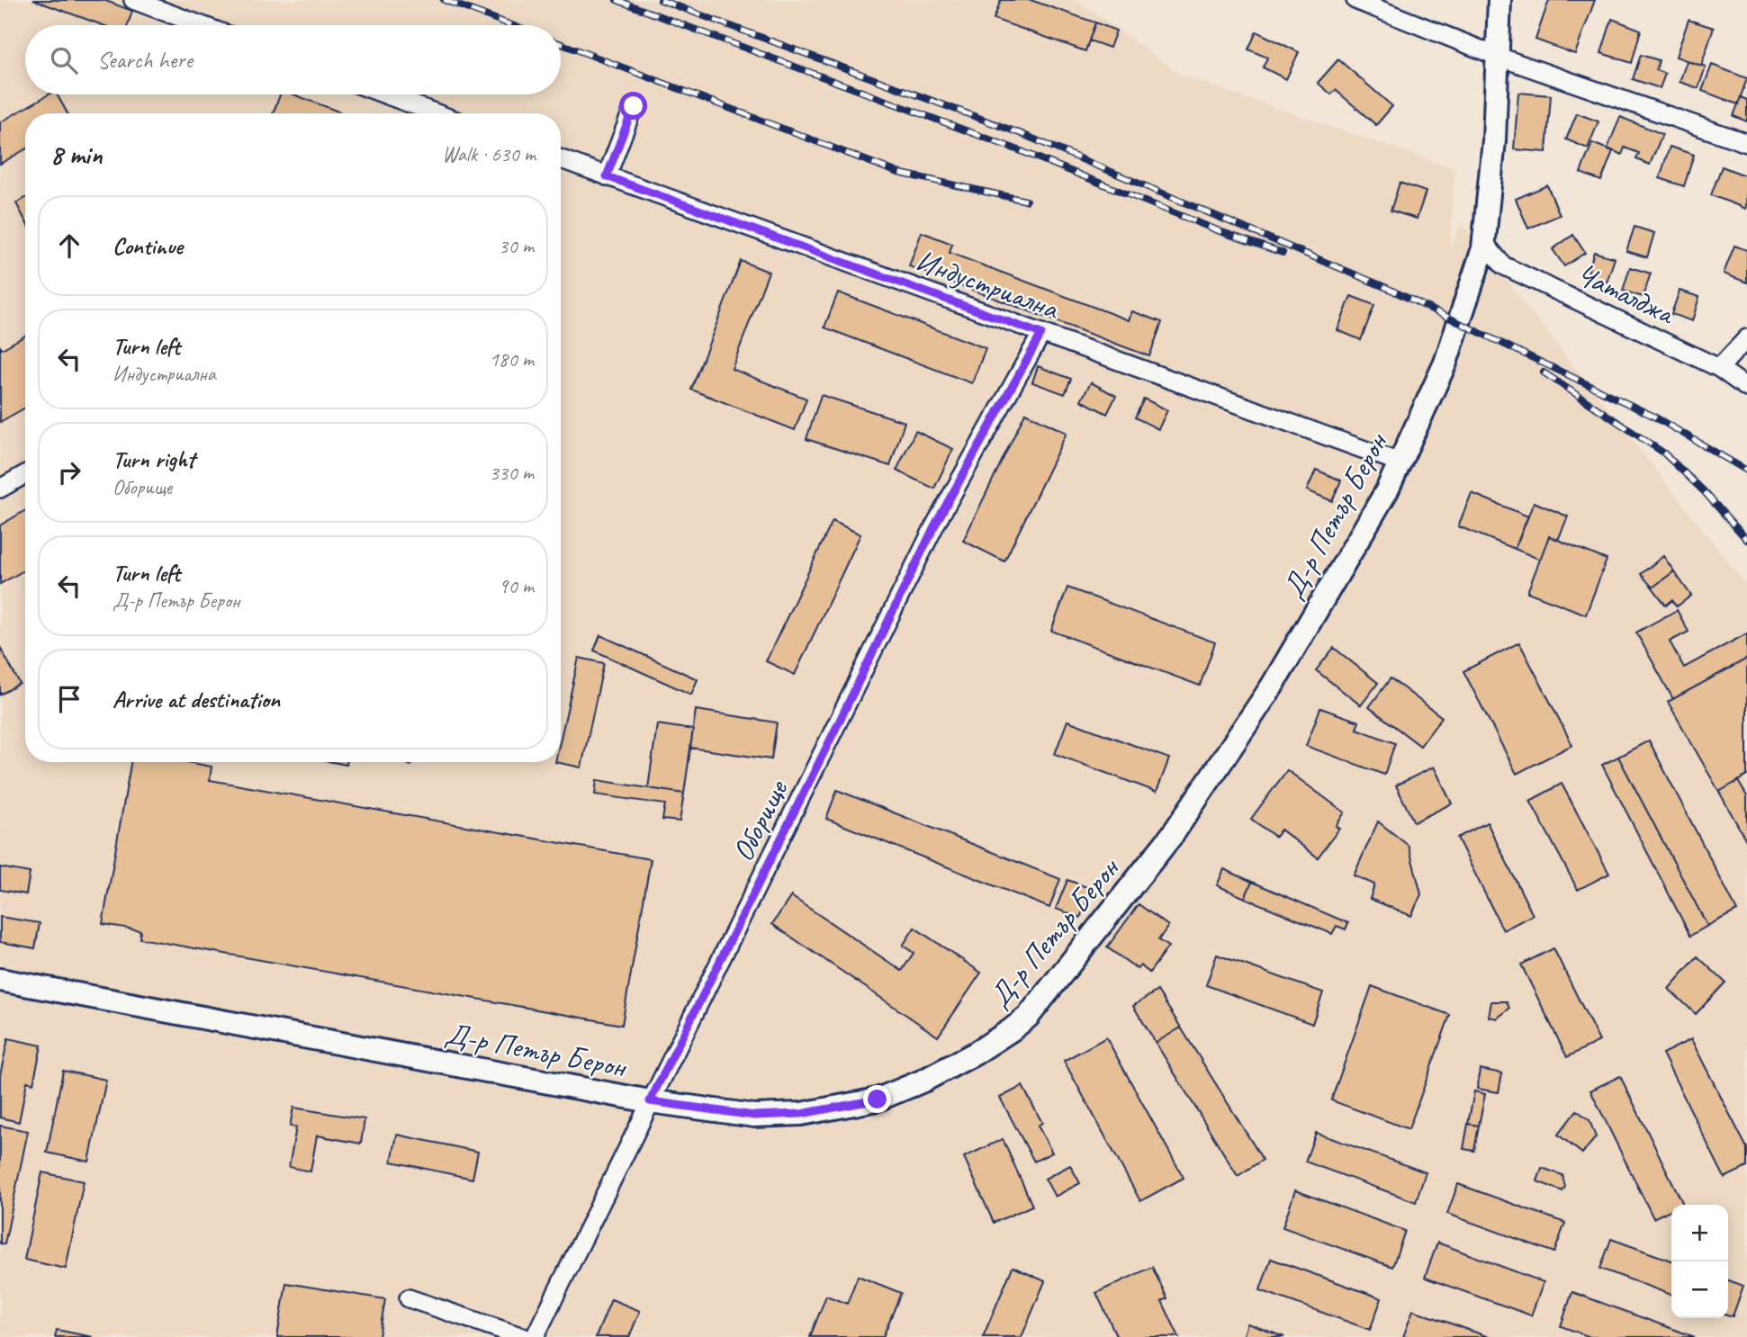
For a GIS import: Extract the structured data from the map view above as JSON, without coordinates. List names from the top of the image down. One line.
{"streets":{"street":["Индустриална","Чаталджа","Д-р Петър Берон","Оборище"]},"crossings":[["Индустриална","Д-р Петър Берон"],["Индустриална","Оборище"],["Чаталджа","Д-р Петър Берон"],["Д-р Петър Берон","Оборище"]],"page":{"search":"Search here","heading":["8 min","Walk · 630 m"],"list":[["Continue","30 m"],["Turn left","Индустриална","180 m"],["Turn right","Оборище","330 m"],["Turn left","Д-р Петър Берон","90 m"],"Arrive at destination"],"map_buttons":["+","−"]}}
